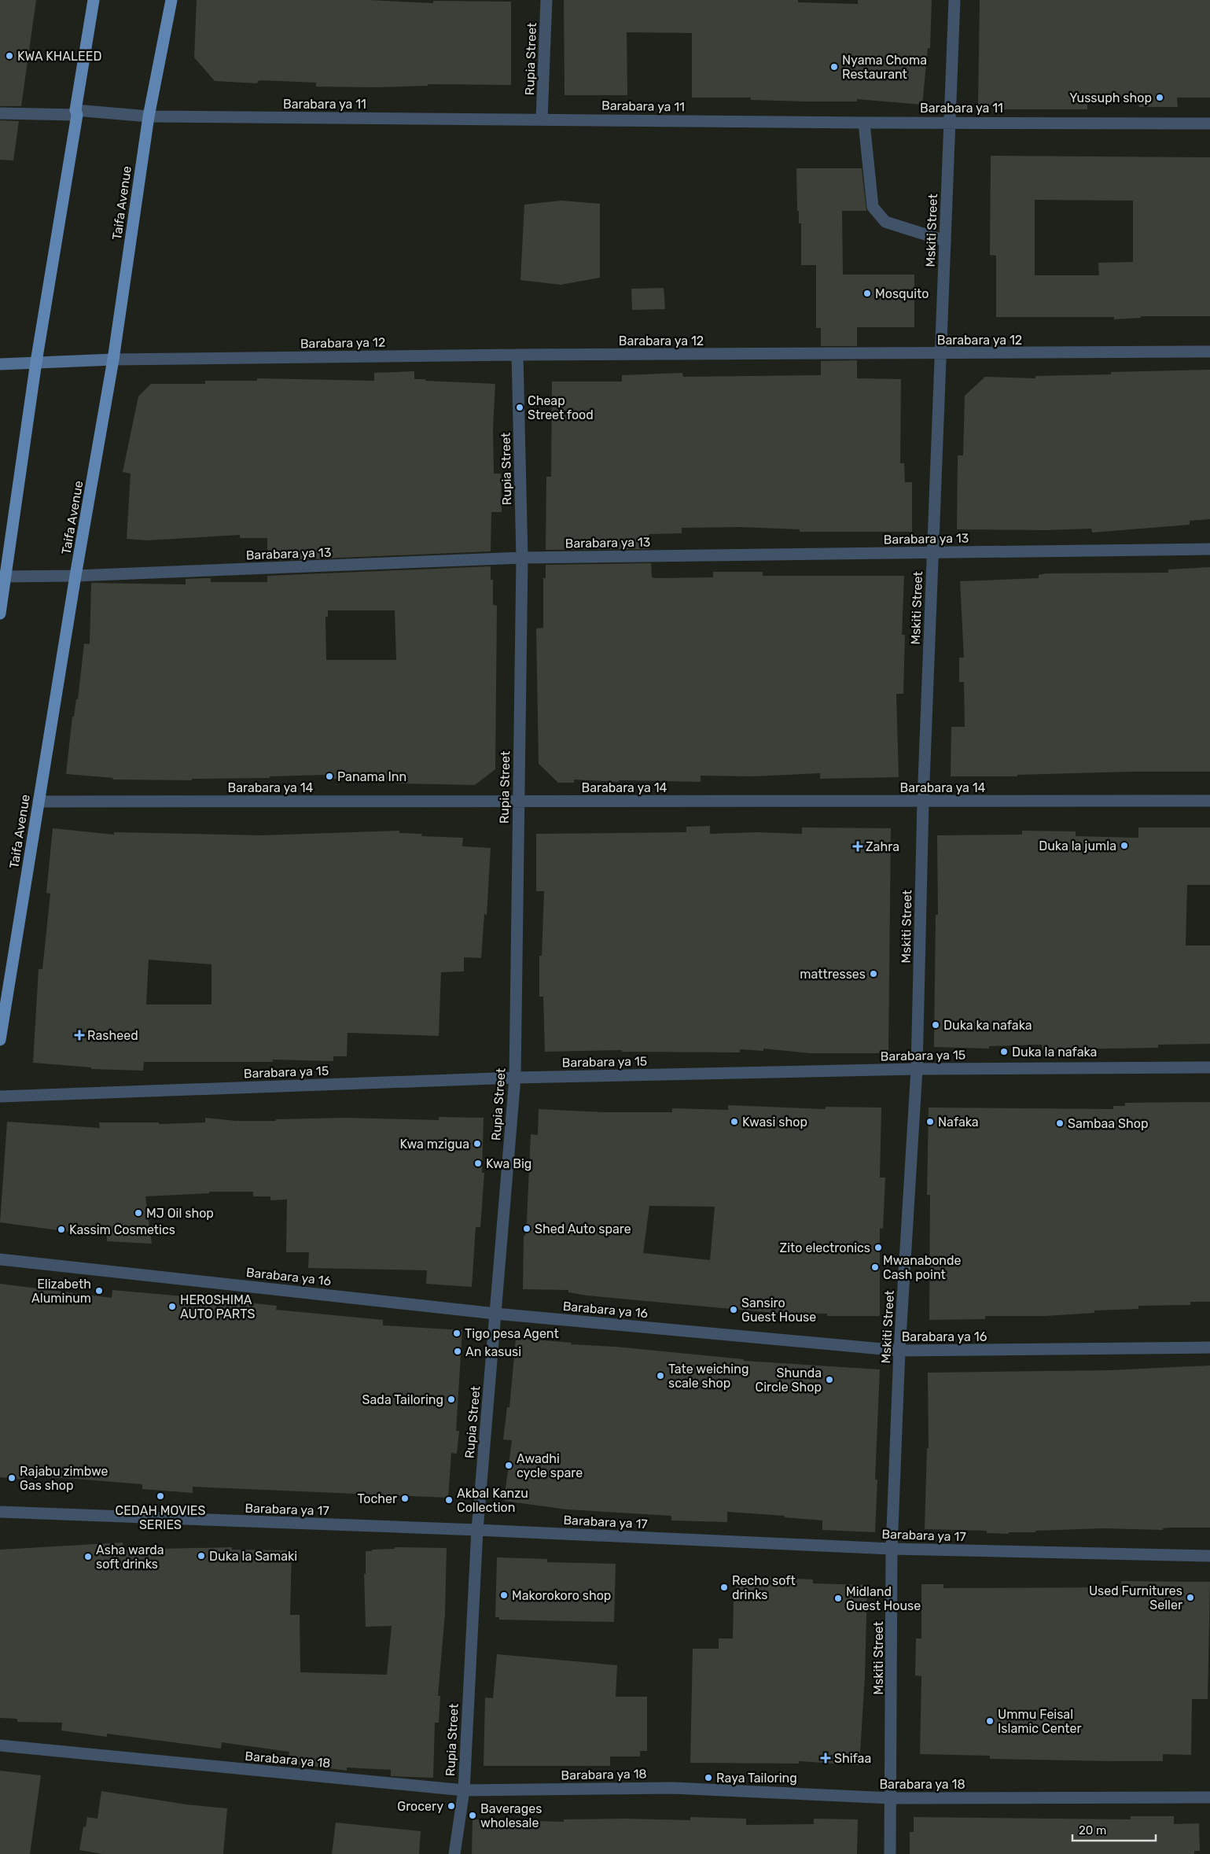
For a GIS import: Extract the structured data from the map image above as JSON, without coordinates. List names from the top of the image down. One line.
{"streets":{"main road":["Taifa Avenue"],"street":["Rupia Street","Barabara ya 11","Mskiti Street","Barabara ya 12","Barabara ya 13","Barabara ya 14","Barabara ya 15","Barabara ya 16","Barabara ya 17","Barabara ya 18"]},"crossings":[["Rupia Street","Barabara ya 11"],["Rupia Street","Barabara ya 12"],["Rupia Street","Barabara ya 13"],["Rupia Street","Barabara ya 14"],["Rupia Street","Barabara ya 15"],["Rupia Street","Barabara ya 16"],["Rupia Street","Barabara ya 17"],["Rupia Street","Barabara ya 18"],["Barabara ya 11","Taifa Avenue"],["Barabara ya 11","Mskiti Street"],["Taifa Avenue","Barabara ya 12"],["Taifa Avenue","Barabara ya 13"],["Taifa Avenue","Barabara ya 14"],["Mskiti Street","Barabara ya 12"],["Mskiti Street","Barabara ya 13"],["Mskiti Street","Barabara ya 14"],["Mskiti Street","Barabara ya 15"],["Mskiti Street","Barabara ya 16"],["Mskiti Street","Barabara ya 17"],["Mskiti Street","Barabara ya 18"]],"places":{"other":["KWA KHALEED","Nyama Choma Restaurant","Yussuph shop","Mosquito","Cheap Street food","Panama Inn","Duka la jumla","mattresses","Duka ka nafaka","Duka la nafaka","Kwasi shop","Nafaka","Sambaa Shop","Kwa mzigua","Kwa Big","MJ Oil shop","Shed Auto spare","Kassim Cosmetics","Zito electronics","Mwanabonde Cash point","Elizabeth Aluminum","HEROSHIMA AUTO PARTS","Sansiro Guest House","Tigo pesa Agent","An kasusi","Tate weiching scale shop","Shunda Circle Shop","Sada Tailoring","Awadhi cycle spare","Rajabu zimbwe Gas shop","CEDAH MOVIES SERIES","Tocher","Akbal Kanzu Collection","Duka la Samaki","Asha warda soft drinks","Recho soft drinks","Makorokoro shop","Used Furnitures Seller","Midland Guest House","Ummu Feisal Islamic Center","Raya Tailoring","Grocery","Baverages wholesale"],"health":["Zahra","Rasheed","Shifaa"]},"scale_bar":"20 m"}
